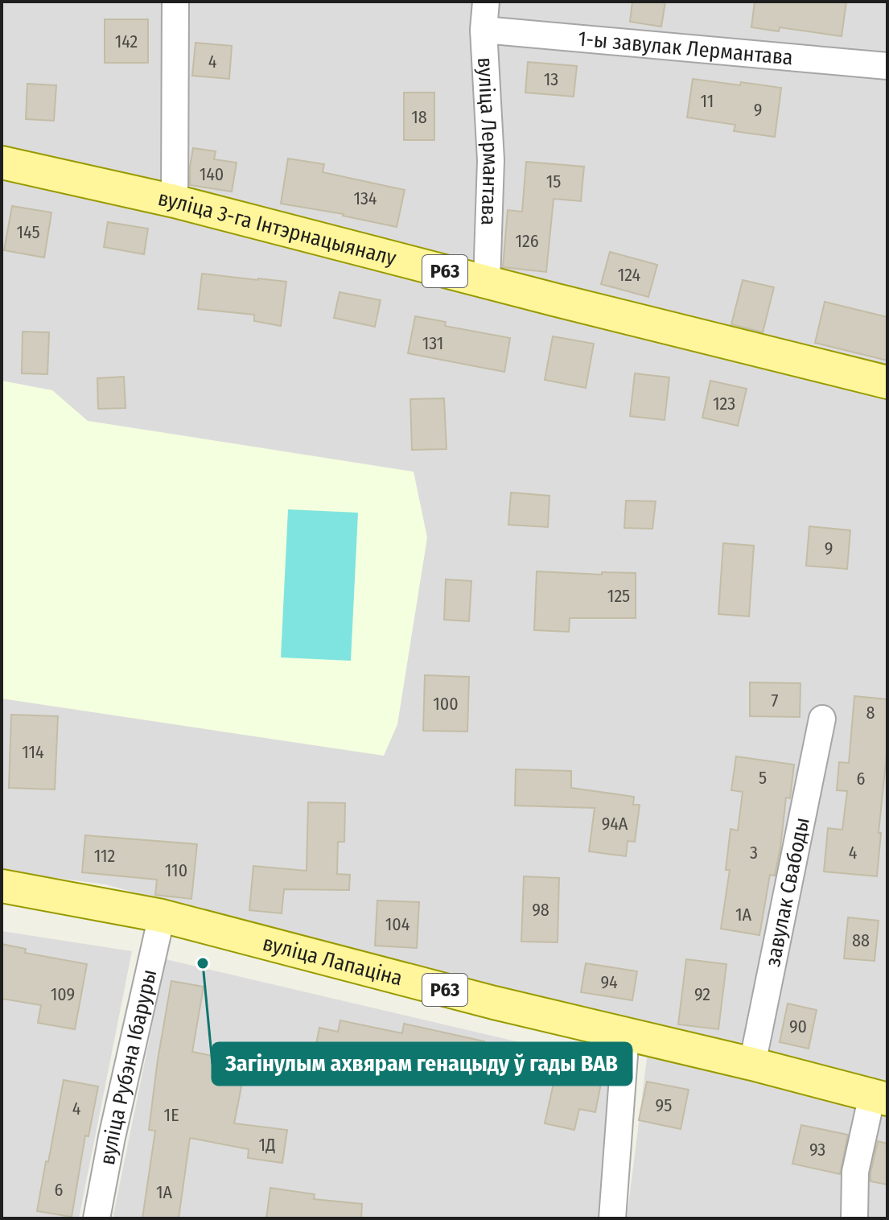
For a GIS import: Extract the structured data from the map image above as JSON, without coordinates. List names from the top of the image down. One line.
{"streets":{"main road":["вуліца 3-га Інтэрнацыяналу","Р63","вуліца Лапаціна"],"street":["1-ы завулак Лермантава","вуліца Лермантава","завулак Свабоды","вуліца Рубэна Ібаруры"]},"crossings":[["1-ы завулак Лермантава","вуліца Лермантава"],["вуліца Лермантава","вуліца 3-га Інтэрнацыяналу"],["завулак Свабоды","вуліца Лапаціна"],["вуліца Лапаціна","вуліца Рубэна Ібаруры"]],"places":["Загінулым ахвярам генацыду ў гады ВАВ"],"house_numbers":["142","4","13","11","9","18","140","15","134","145","126","124","131","123","9","125","7","100","8","114","5","6","94А","3","4","112","110","98","1А","104","88","94","109","92","90","95","4","1Е","1Д","93","6","1А"]}
